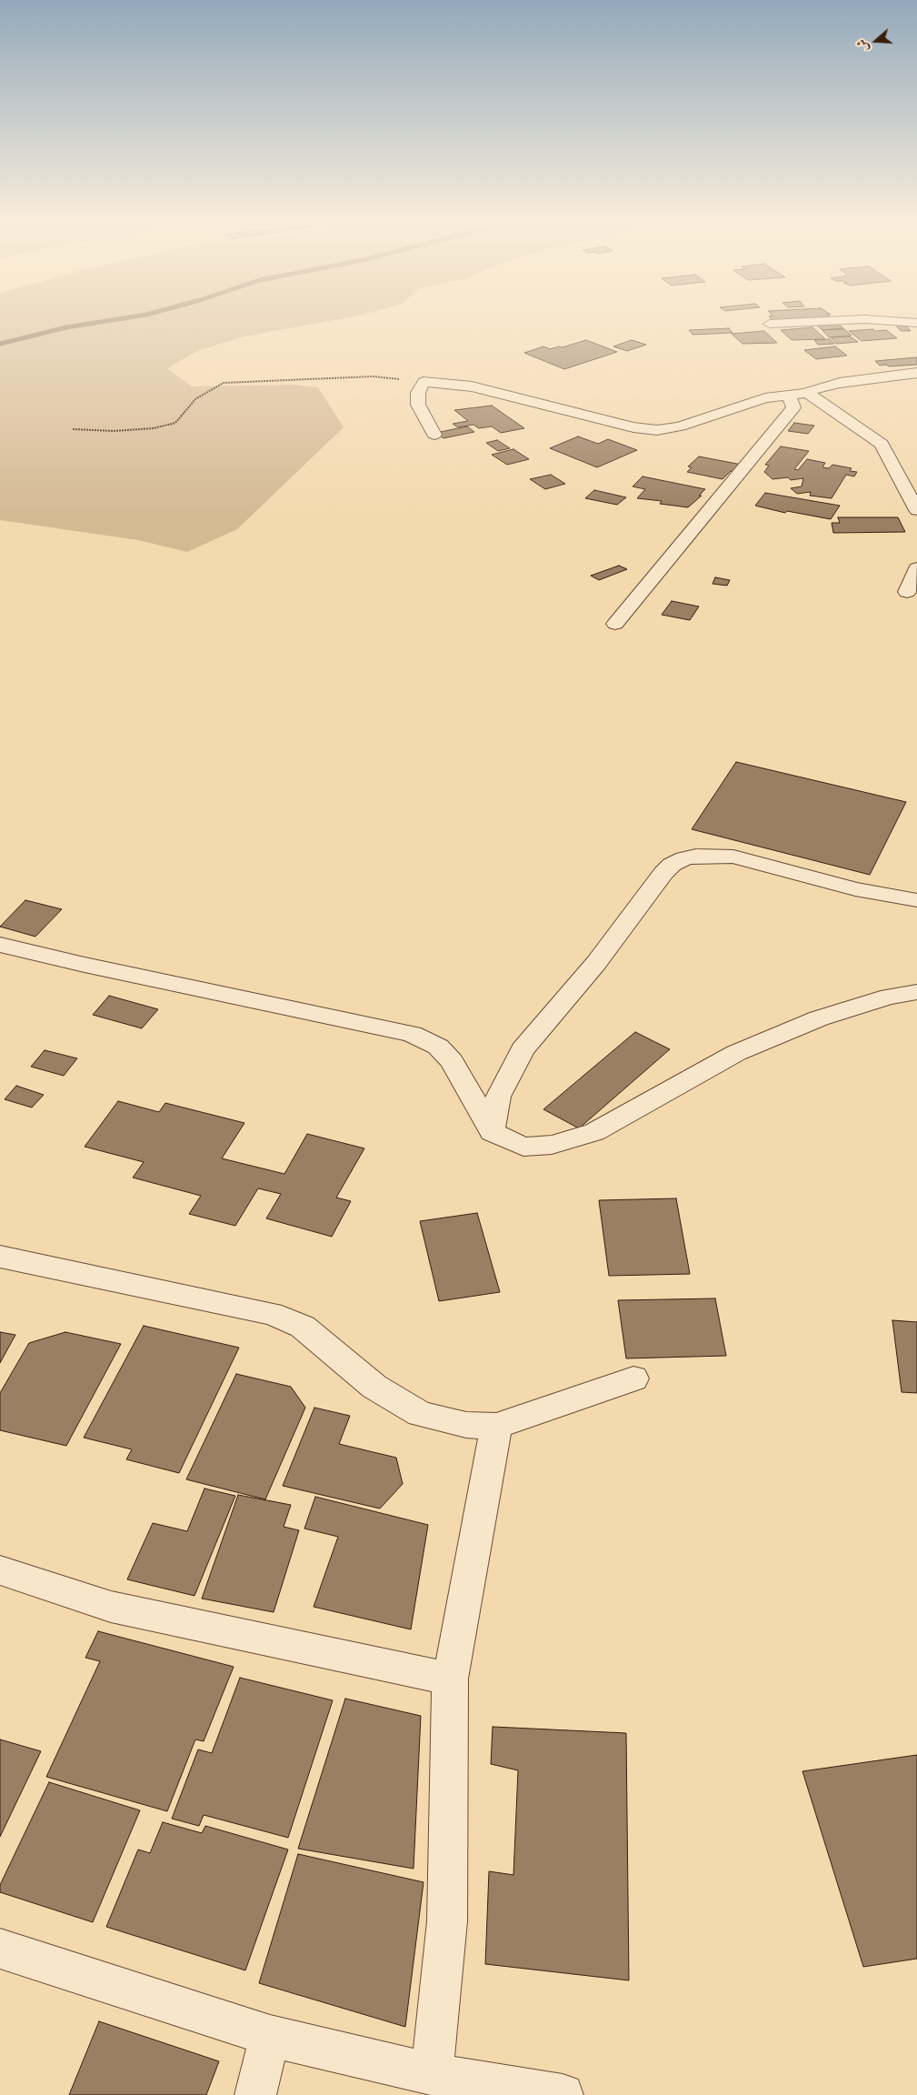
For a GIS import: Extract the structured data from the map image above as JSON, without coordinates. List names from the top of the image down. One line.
{"north":"left"}
